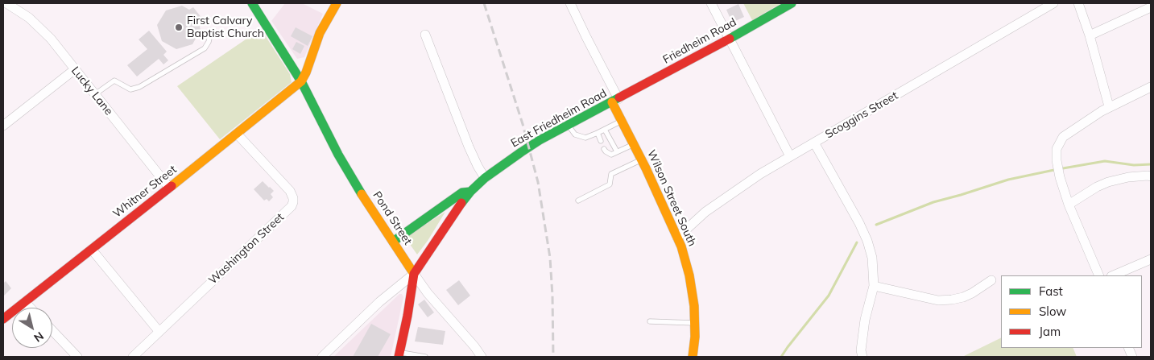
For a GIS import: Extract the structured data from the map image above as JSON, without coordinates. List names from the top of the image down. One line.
{"streets":{"street":["Friedheim Road","Lucky Lane","Scoggins Street","East Friedheim Road","Whitner Street","Wilson Street South","Pond Street","Washington Street"]},"crossings":[["Friedheim Road","East Friedheim Road"],["Friedheim Road","Wilson Street South"],["Lucky Lane","Whitner Street"],["Scoggins Street","Wilson Street South"],["East Friedheim Road","Wilson Street South"],["East Friedheim Road","Pond Street"],["Whitner Street","Pond Street"],["Whitner Street","Washington Street"]],"places":["First Calvary Baptist Church"],"legend":["Fast","Slow","Jam"],"north":"bottom right"}
